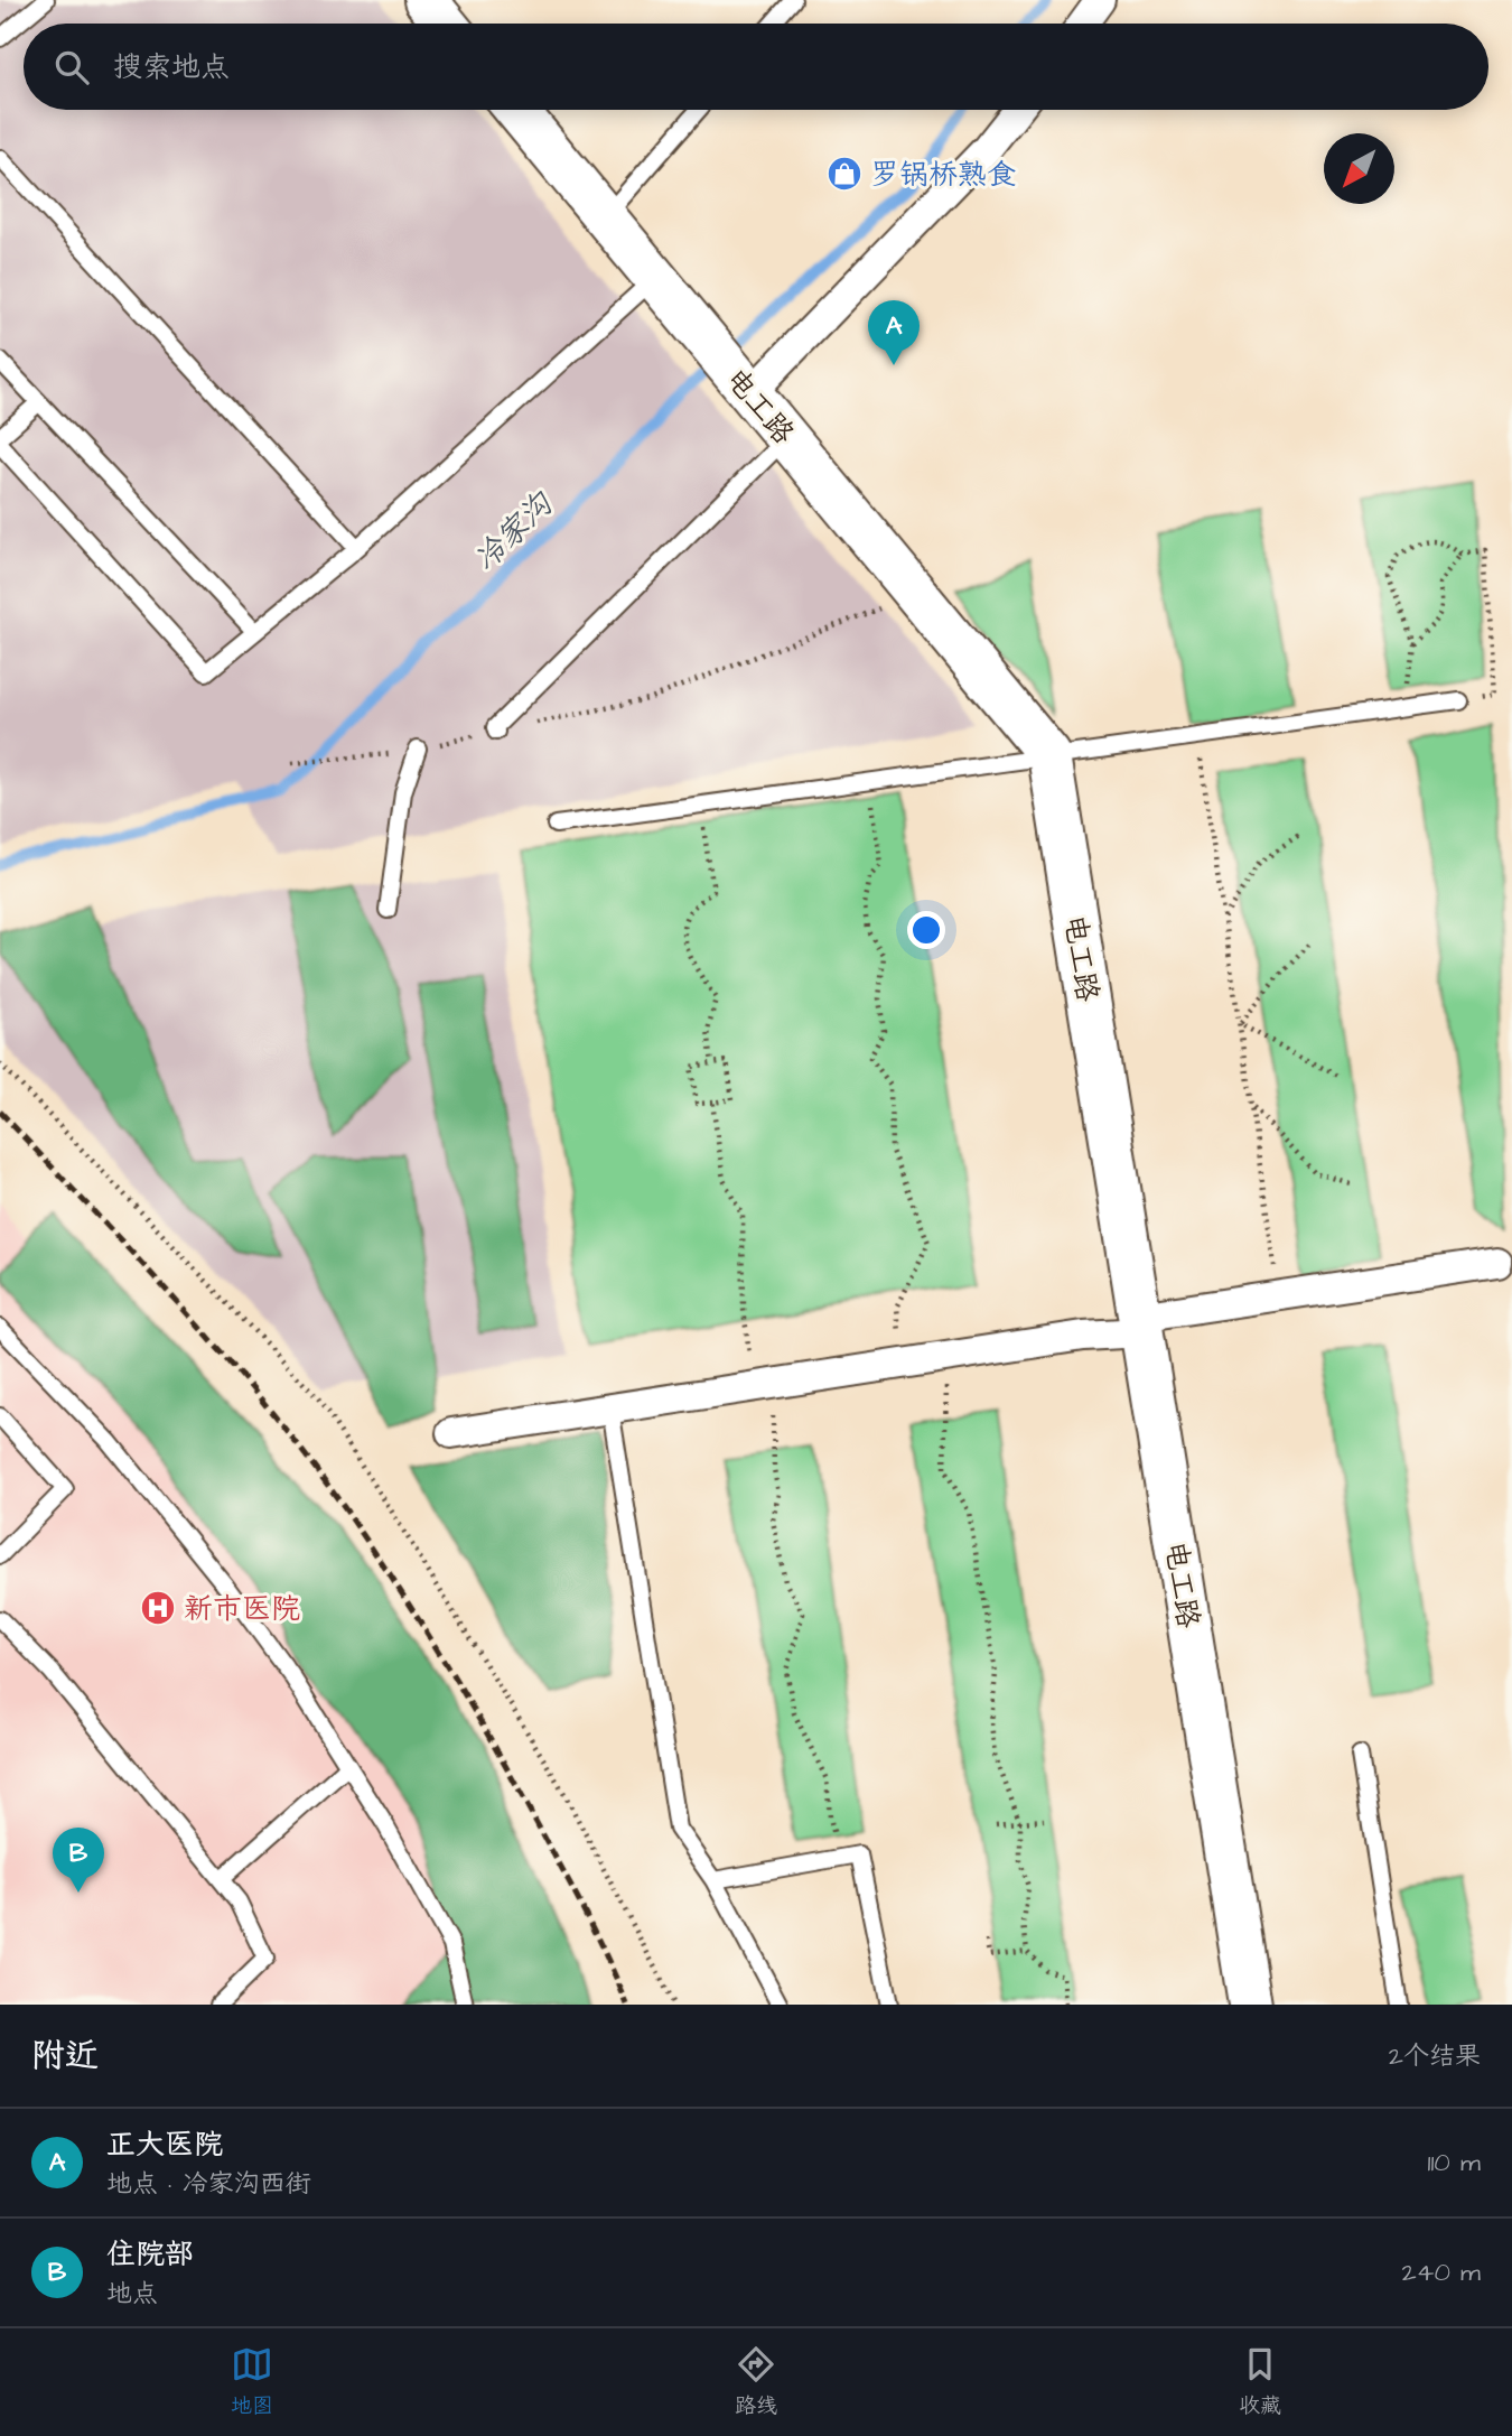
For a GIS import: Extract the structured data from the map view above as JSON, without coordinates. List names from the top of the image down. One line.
{"streets":{"street":["电工路"]},"water":["冷家沟"],"places":{"shop":["罗锅桥熟食"],"hospital":["新市医院"]},"north":"bottom left","page":{"search":"搜索地点","pins":["A","B"],"heading":["附近","2个结果"],"list":[{"mark":"A","name":"正大医院","note":"地点 · 冷家沟西街","value":"110 m"},{"mark":"B","name":"住院部","note":"地点","value":"240 m"}],"nav":["地图","路线","收藏"]}}
